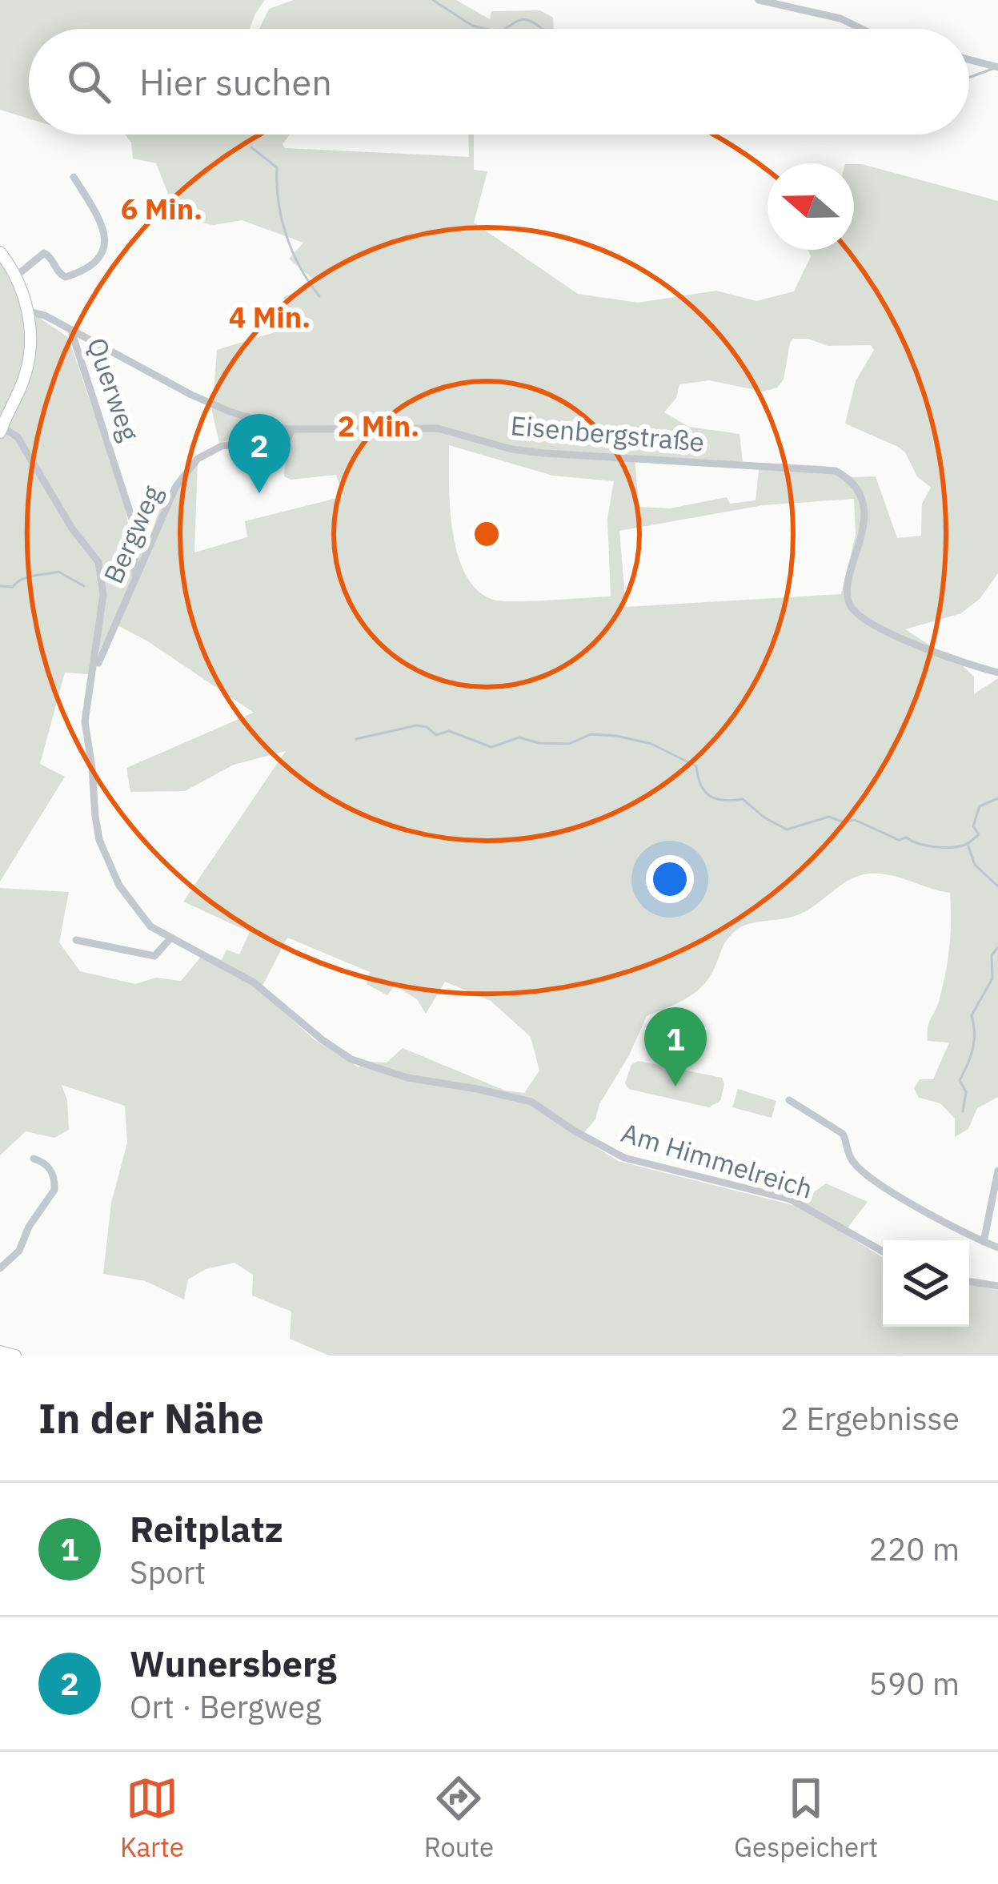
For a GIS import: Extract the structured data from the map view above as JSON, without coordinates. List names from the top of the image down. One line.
{"streets":{"street":["Querweg","Eisenbergstraße","Bergweg","Am Himmelreich"]},"crossings":[["Querweg","Eisenbergstraße"],["Querweg","Bergweg"],["Eisenbergstraße","Bergweg"],["Bergweg","Am Himmelreich"]],"north":"left","page":{"search":"Hier suchen","pins":["2","1"],"heading":["In der Nähe","2 Ergebnisse"],"list":[{"mark":"1","name":"Reitplatz","note":"Sport","value":"220 m"},{"mark":"2","name":"Wunersberg","note":"Ort · Bergweg","value":"590 m"}],"nav":["Karte","Route","Gespeichert"]},"rings":["6 Min.","4 Min.","2 Min."]}
